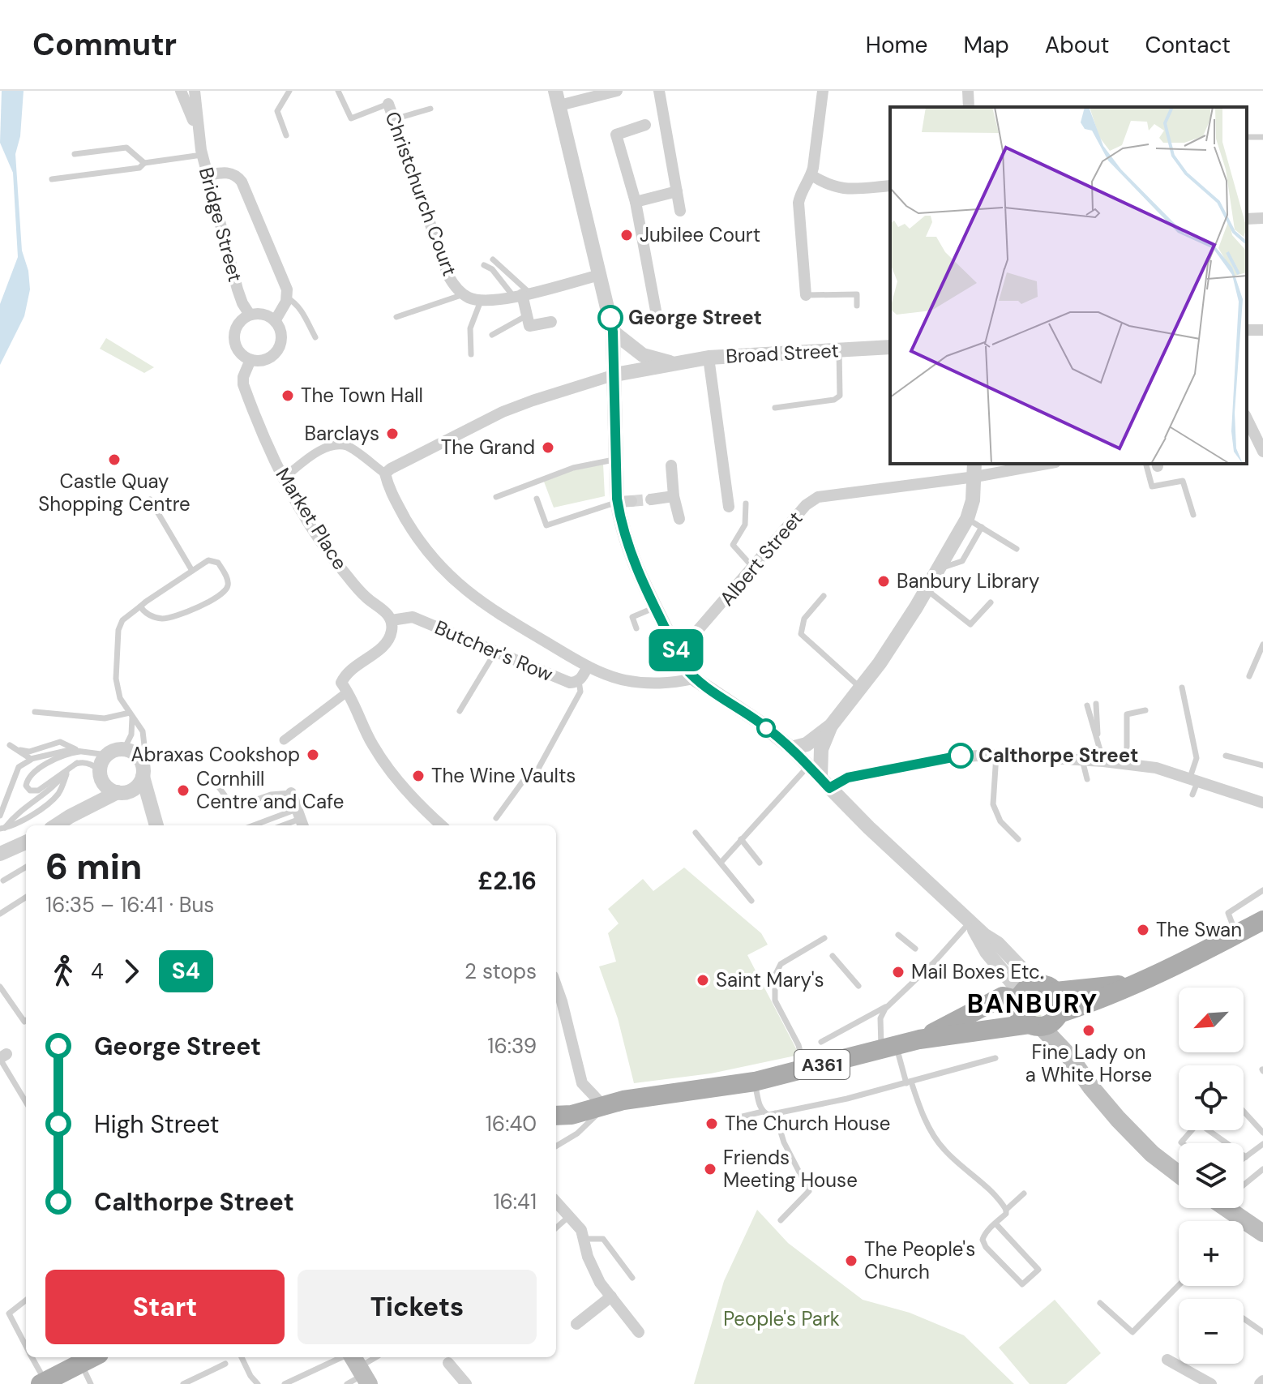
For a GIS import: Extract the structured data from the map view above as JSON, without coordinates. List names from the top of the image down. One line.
{"streets":{"main road":["A361"],"street":["Christchurch Court","Bridge Street","Broad Street","Market Place","Albert Street","Butcher's Row"]},"crossings":[["Bridge Street","Market Place"],["Market Place","Butcher's Row"]],"districts":["BANBURY"],"parks":["People's Park"],"places":["Jubilee Court","George Street","The Town Hall","Barclays","The Grand","Castle Quay Shopping Centre","Banbury Library","Abraxas Cookshop","Calthorpe Street","The Wine Vaults","Cornhill Centre and Cafe","The Swan","Mail Boxes Etc.","Saint Mary's","Fine Lady on a White Horse","The Church House","Friends Meeting House","The People's Church"],"lines":["bus line S4"],"north":"bottom left","page":{"header":"Commutr","nav":["Home","Map","About","Contact"],"on_map":"S4","heading":["6 min","16:35 – 16:41 · Bus","£2.16"],"legs":["4","S4","2 stops"],"map_buttons":["+","−"],"list":[{"name":"George Street","value":"16:39"},{"name":"High Street","value":"16:40"},{"name":"Calthorpe Street","value":"16:41"}],"buttons":["Start","Tickets"]}}
